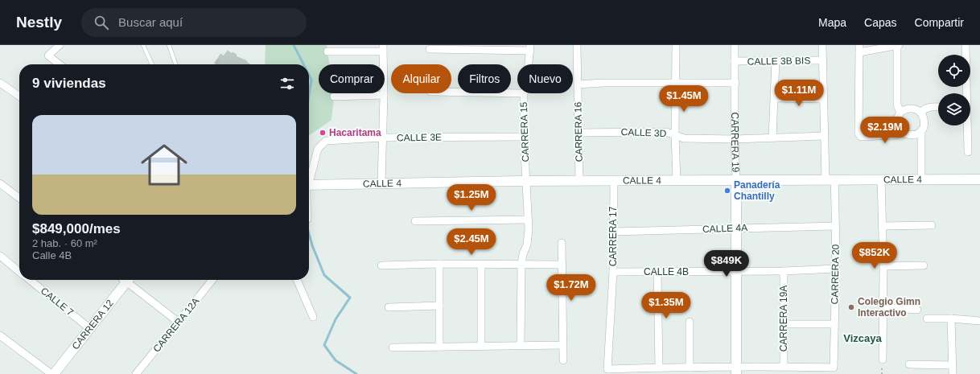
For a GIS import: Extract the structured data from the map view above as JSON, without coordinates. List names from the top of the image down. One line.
{"streets":{"street":["CALLE 3B BIS","CARRERA 15","CARRERA 16","CALLE 3D","CALLE 3E","CARRERA 19","CALLE 4","CALLE 4A","CARRERA 17","CALLE 4B","CARRERA 20","CALLE 7","CARRERA 19A","CARRERA 12","CARRERA 12A"]},"crossings":[["CALLE 3B BIS","CARRERA 19"],["CALLE 3B BIS","CARRERA 20"],["CARRERA 15","CALLE 3E"],["CARRERA 15","CALLE 4"],["CARRERA 16","CALLE 3D"],["CARRERA 16","CALLE 4"],["CALLE 3D","CARRERA 19"],["CALLE 3D","CARRERA 20"],["CARRERA 19","CALLE 4"],["CARRERA 19","CALLE 4A"],["CARRERA 19","CALLE 4B"],["CALLE 4","CARRERA 17"],["CALLE 4","CARRERA 20"],["CALLE 4A","CARRERA 17"],["CALLE 4A","CARRERA 20"],["CARRERA 17","CALLE 4B"],["CALLE 4B","CARRERA 20"],["CALLE 4B","CARRERA 19A"],["CARRERA 20","CARRERA 19A"],["CALLE 7","CARRERA 12"]],"districts":["Vizcaya"],"places":["Hacaritama","Panadería Chantilly","Colegio Gimn Interactivo"],"page":{"header":"Nestly","search":"Buscar aquí","nav":["Mapa","Capas","Compartir"],"chip":["Comprar","Alquilar","Filtros","Nuevo"],"heading":"9 viviendas","price":["$1.11M","$1.45M","$2.19M","$1.25M","$2.45M","$852K","$849K","$1.72M","$1.35M"],"list":[{"name":"$849,000/mes","note":"2 hab. · 60 m² · Calle 4B"}]}}
